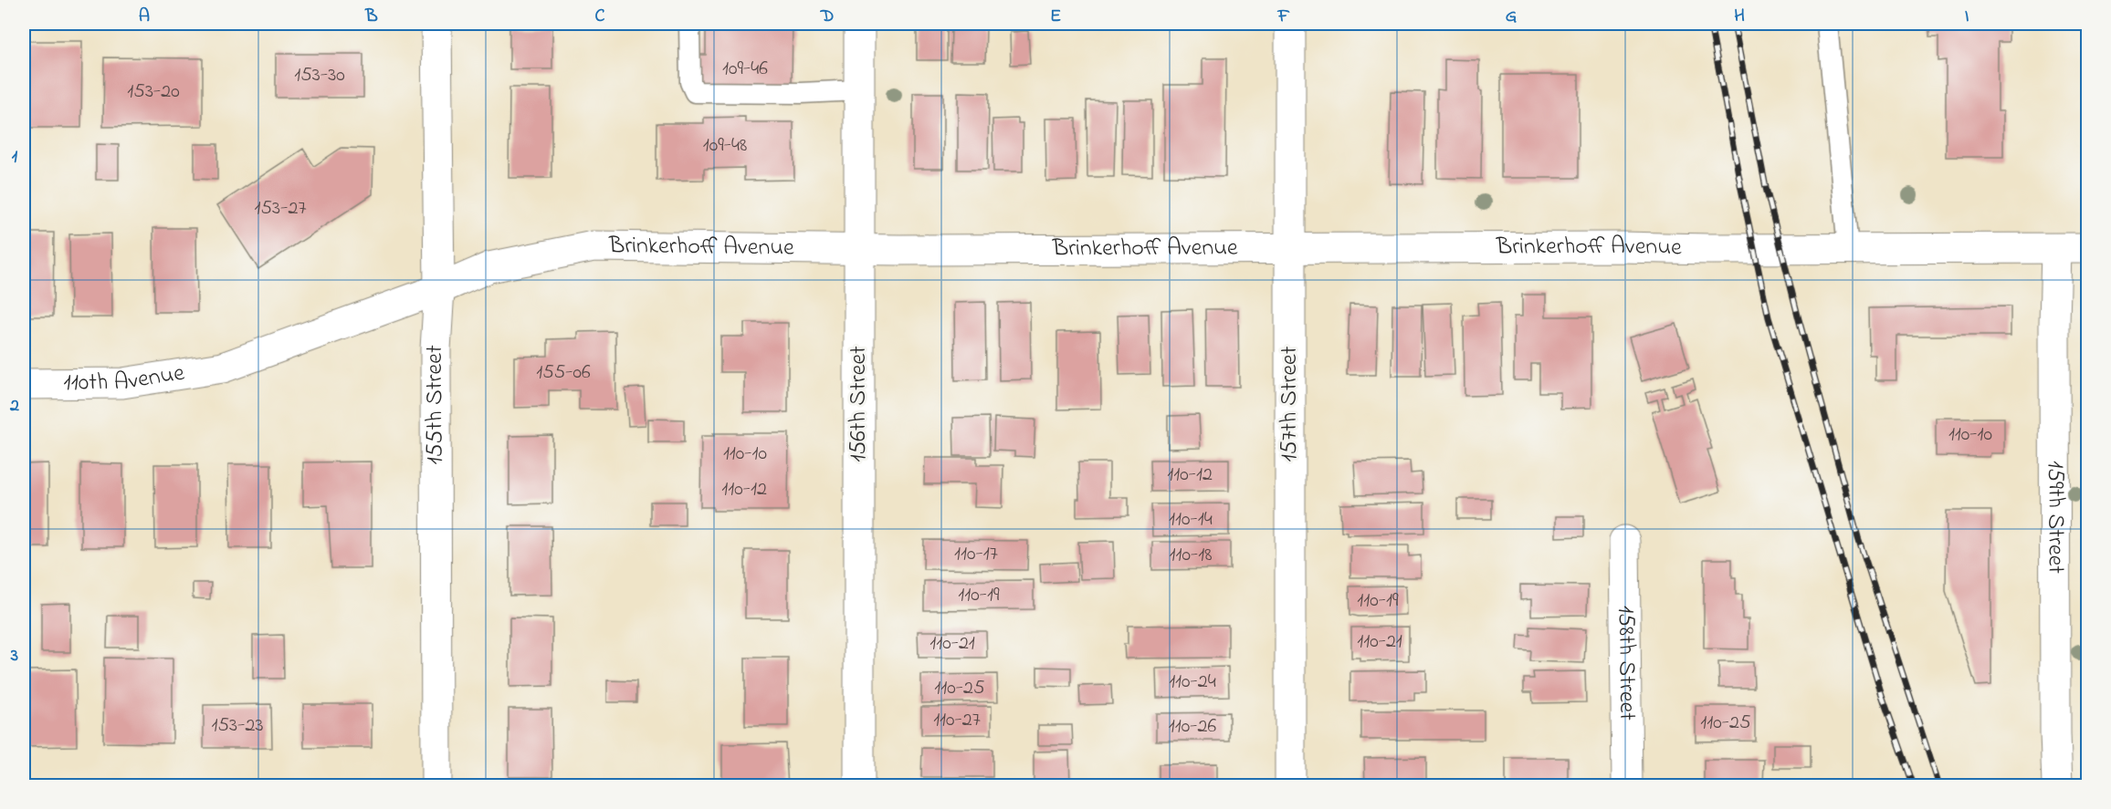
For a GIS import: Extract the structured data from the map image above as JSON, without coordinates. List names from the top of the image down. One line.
{"streets":{"street":["Brinkerhoff Avenue","110th Avenue","155th Street","156th Street","157th Street","159th Street","158th Street"]},"crossings":[["Brinkerhoff Avenue","110th Avenue"],["Brinkerhoff Avenue","155th Street"],["Brinkerhoff Avenue","156th Street"],["Brinkerhoff Avenue","157th Street"],["Brinkerhoff Avenue","159th Street"]],"house_numbers":["109-46","153-30","153-20","109-48","153-27","155-06","110-10","110-10","110-12","110-12","110-14","110-17","110-18","110-19","110-19","110-21","110-21","110-24","110-25","110-27","110-25","153-23","110-26"],"grid":{"columns":["A","B","C","D","E","F","G","H","I"],"rows":["1","2","3"]}}
